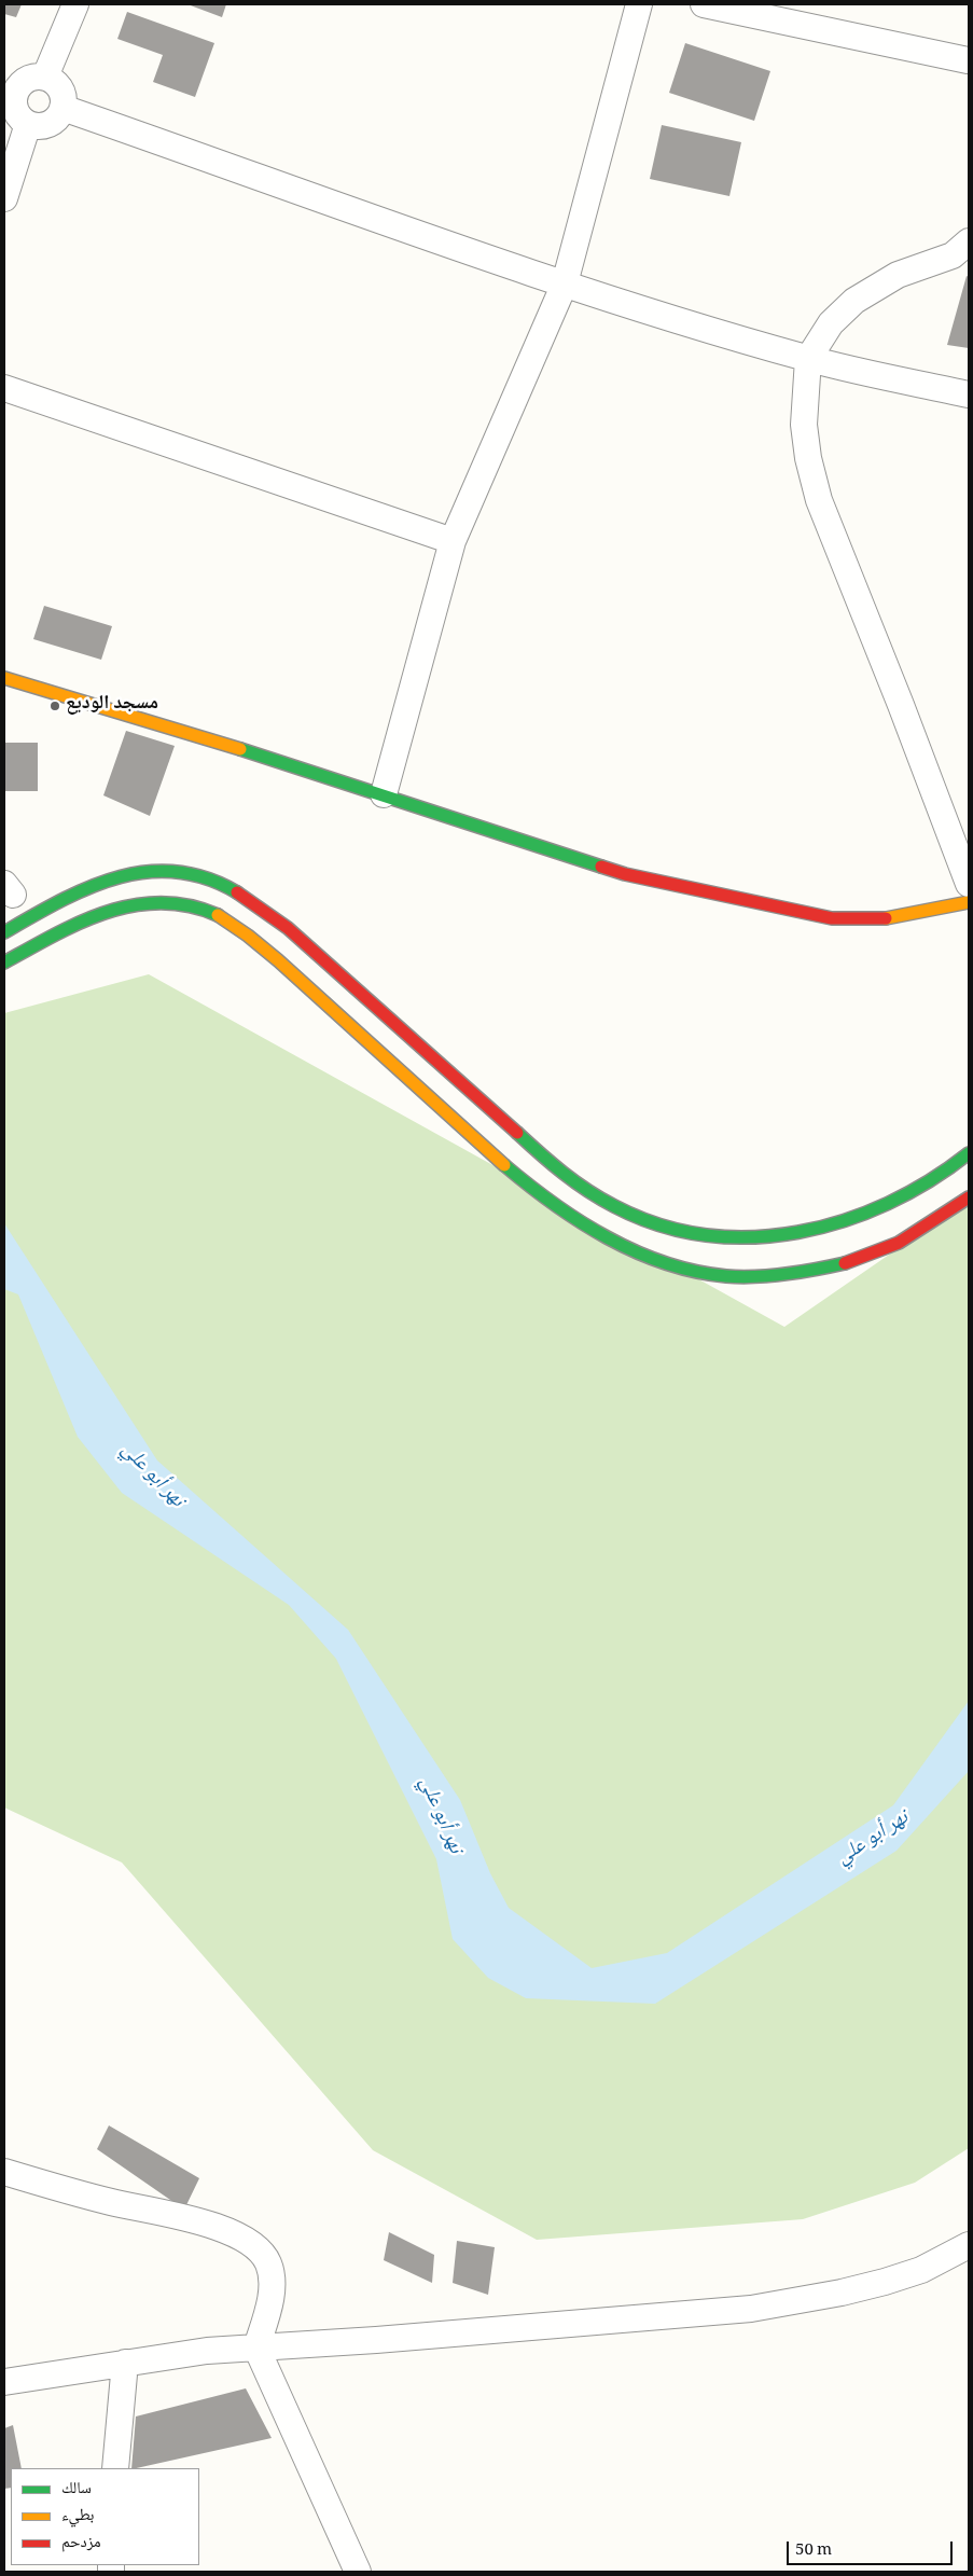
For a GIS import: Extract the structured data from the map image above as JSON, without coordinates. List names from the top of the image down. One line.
{"water":["نهر أبو علي"],"places":["مسجد الوديع"],"legend":["سالك","بطيء","مزدحم"],"scale_bar":"50 m"}
